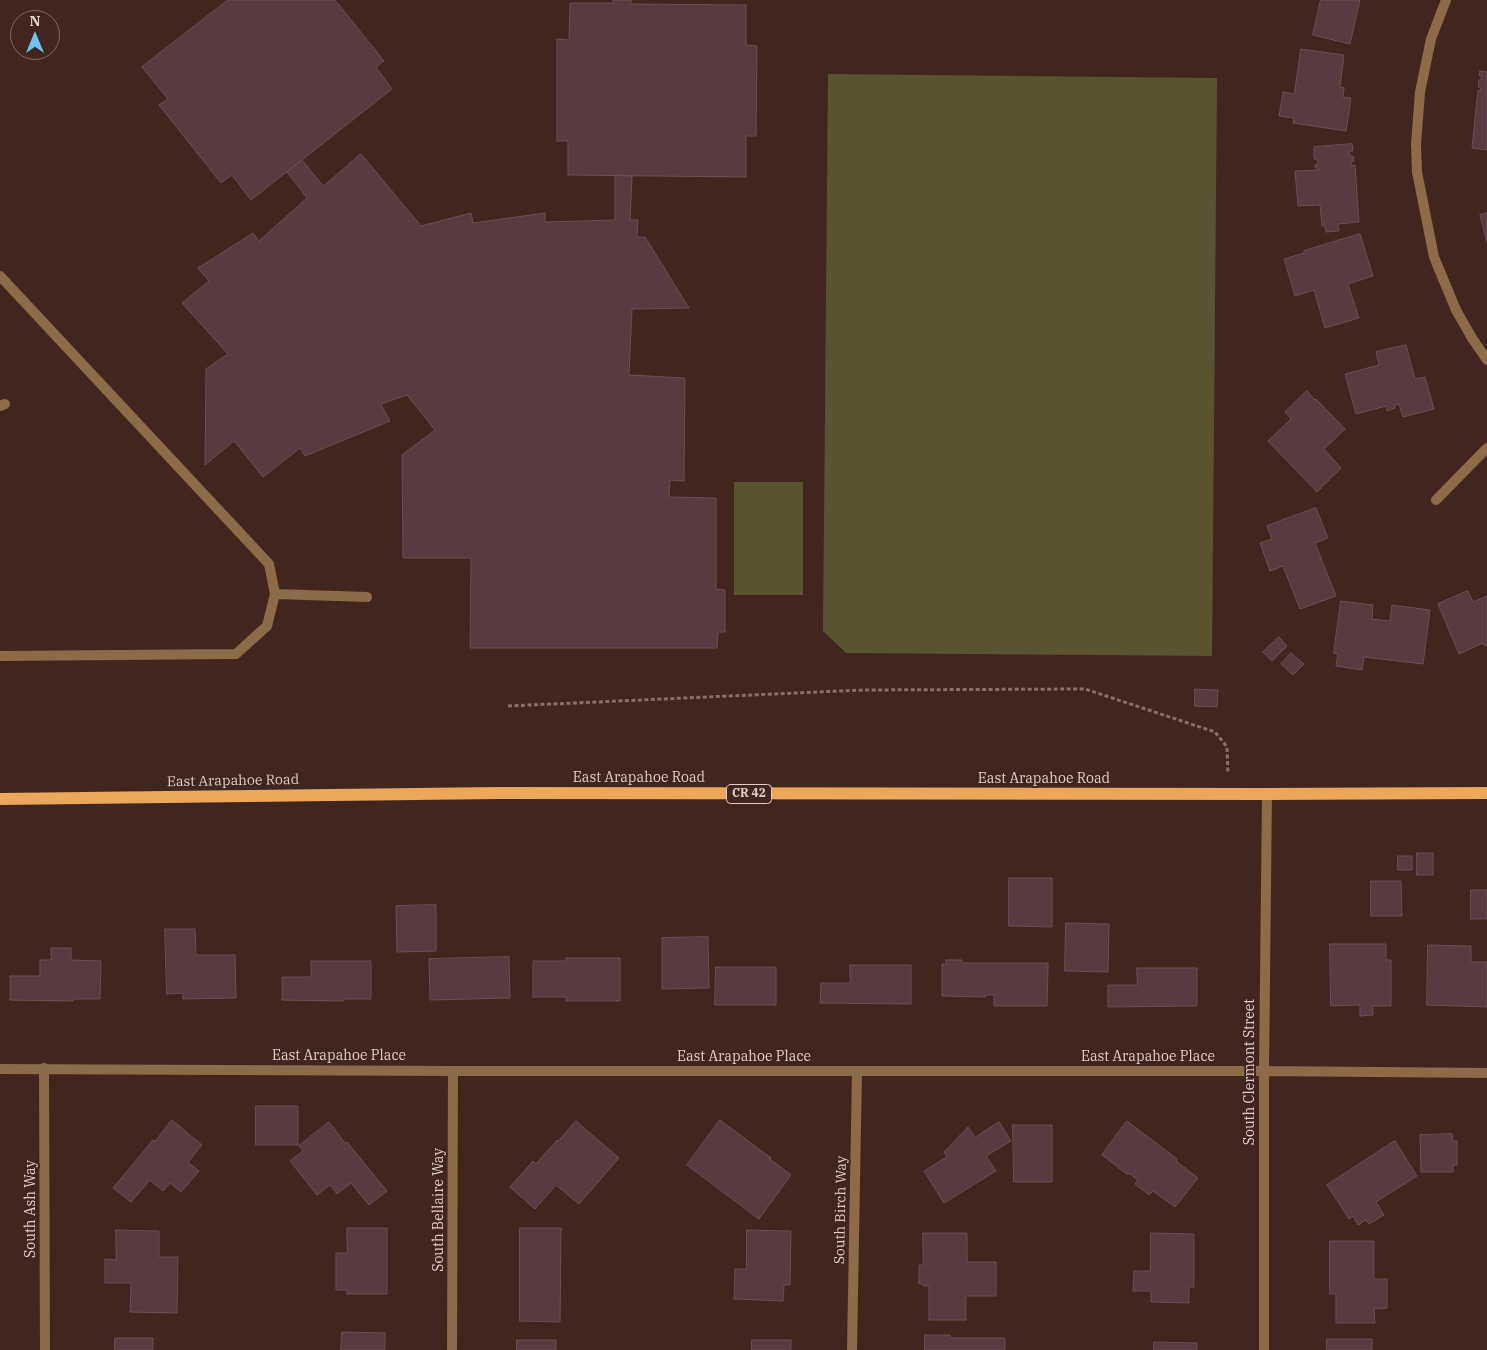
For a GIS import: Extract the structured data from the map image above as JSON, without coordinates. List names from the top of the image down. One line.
{"streets":{"main road":["East Arapahoe Road","CR 42"],"street":["East Arapahoe Place","South Clermont Street","South Ash Way","South Bellaire Way","South Birch Way"]},"crossings":[["East Arapahoe Road","South Clermont Street"],["East Arapahoe Place","South Clermont Street"],["East Arapahoe Place","South Ash Way"],["East Arapahoe Place","South Bellaire Way"],["East Arapahoe Place","South Birch Way"]],"north":"top"}
